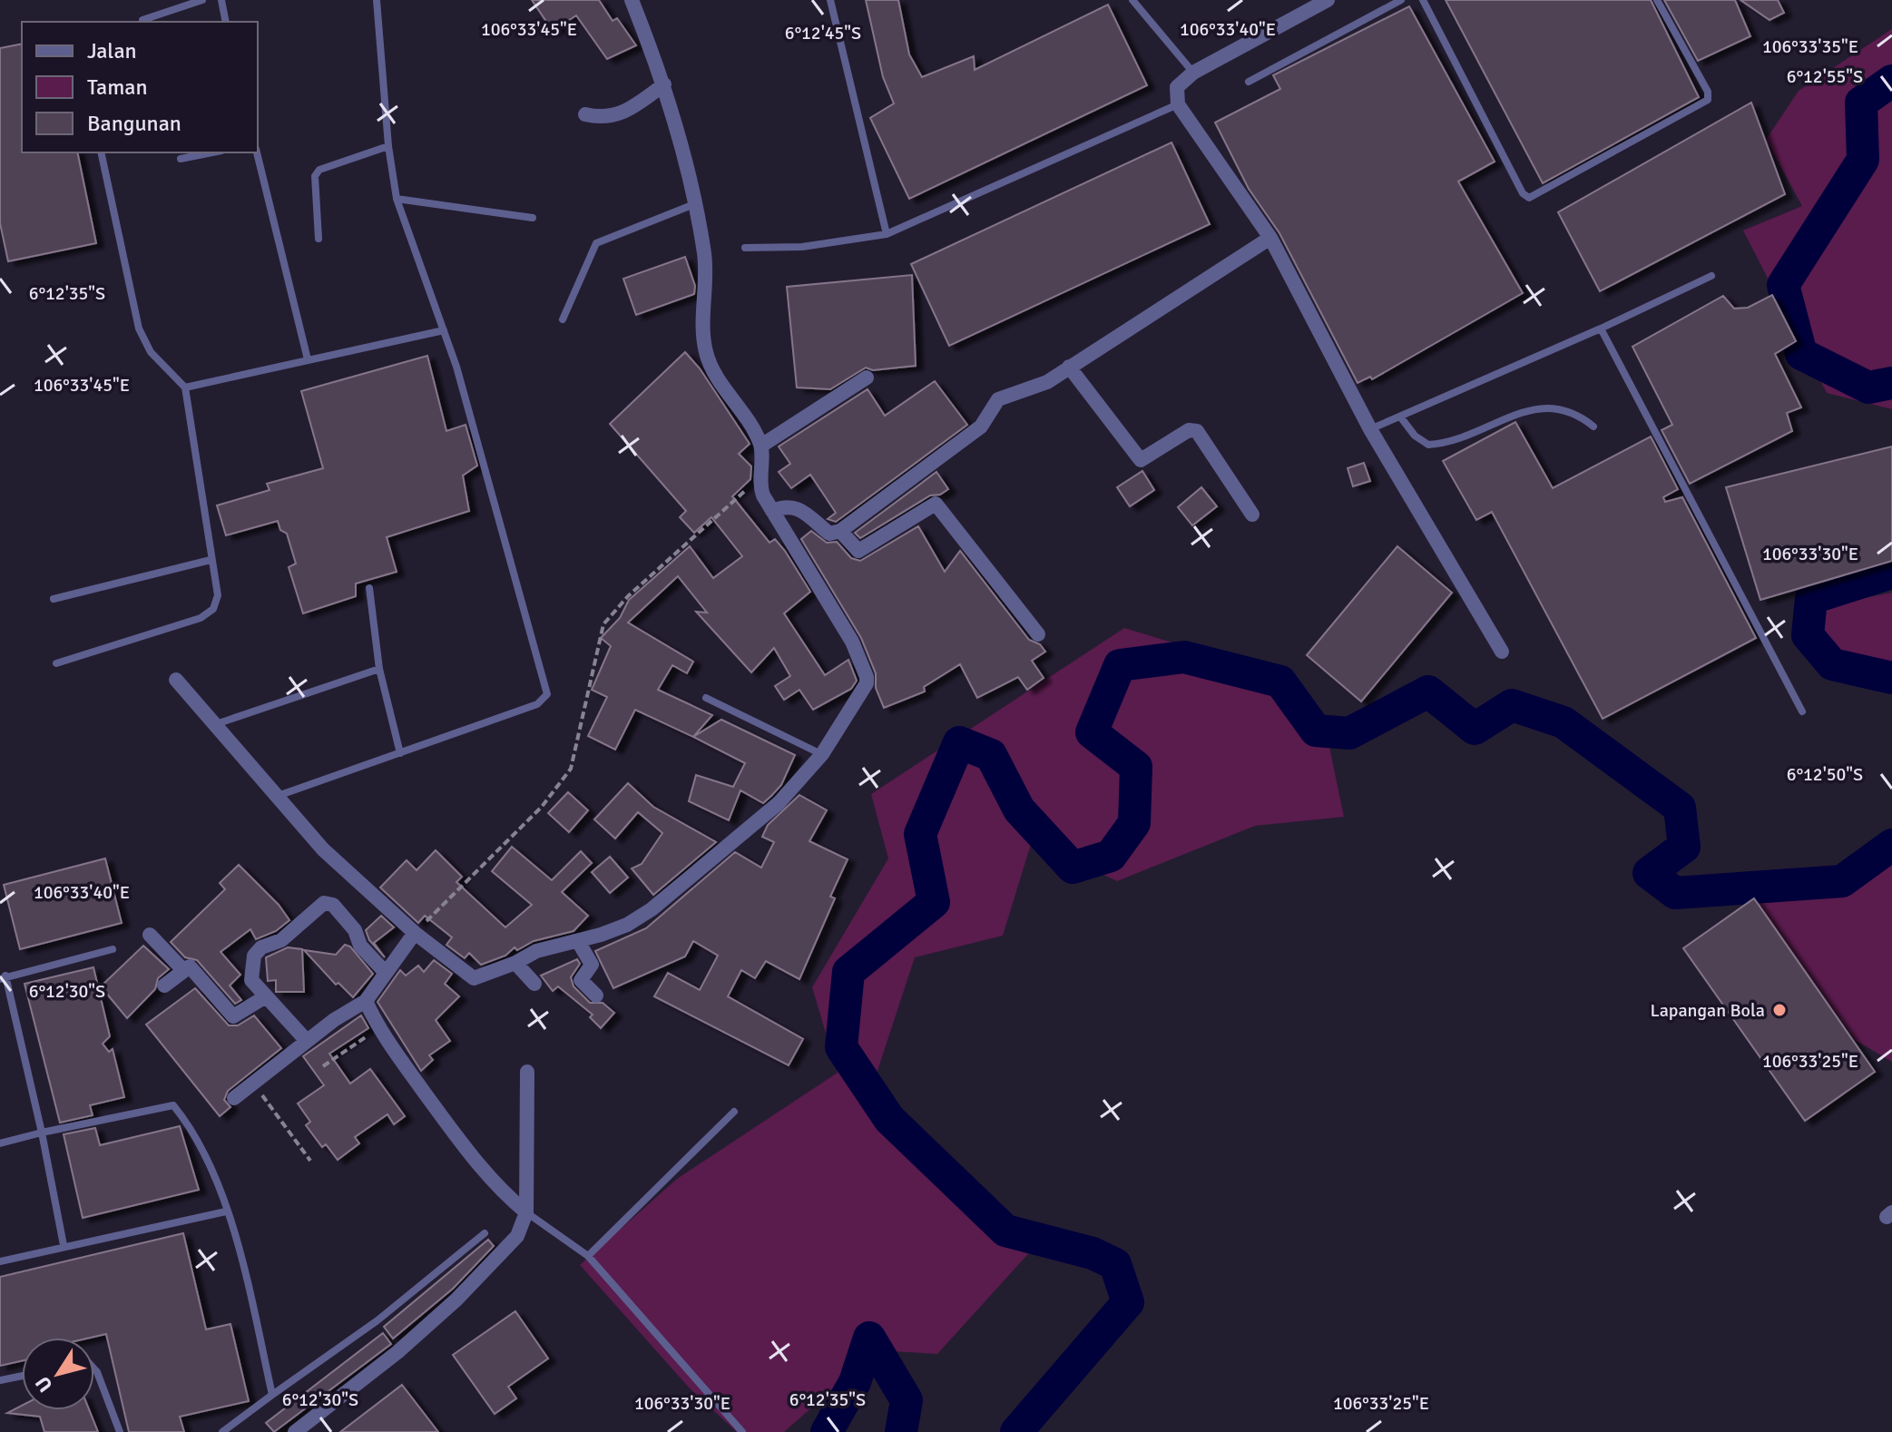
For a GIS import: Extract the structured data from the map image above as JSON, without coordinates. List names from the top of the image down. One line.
{"places":["Lapangan Bola"],"legend":["Jalan","Taman","Bangunan"],"north":"bottom left","coordinates":["106°33'45\"E","106°33'40\"E","6°12'45\"S","106°33'35\"E","6°12'55\"S","6°12'35\"S","106°33'30\"E","6°12'50\"S","6°12'30\"S","106°33'25\"E"]}
